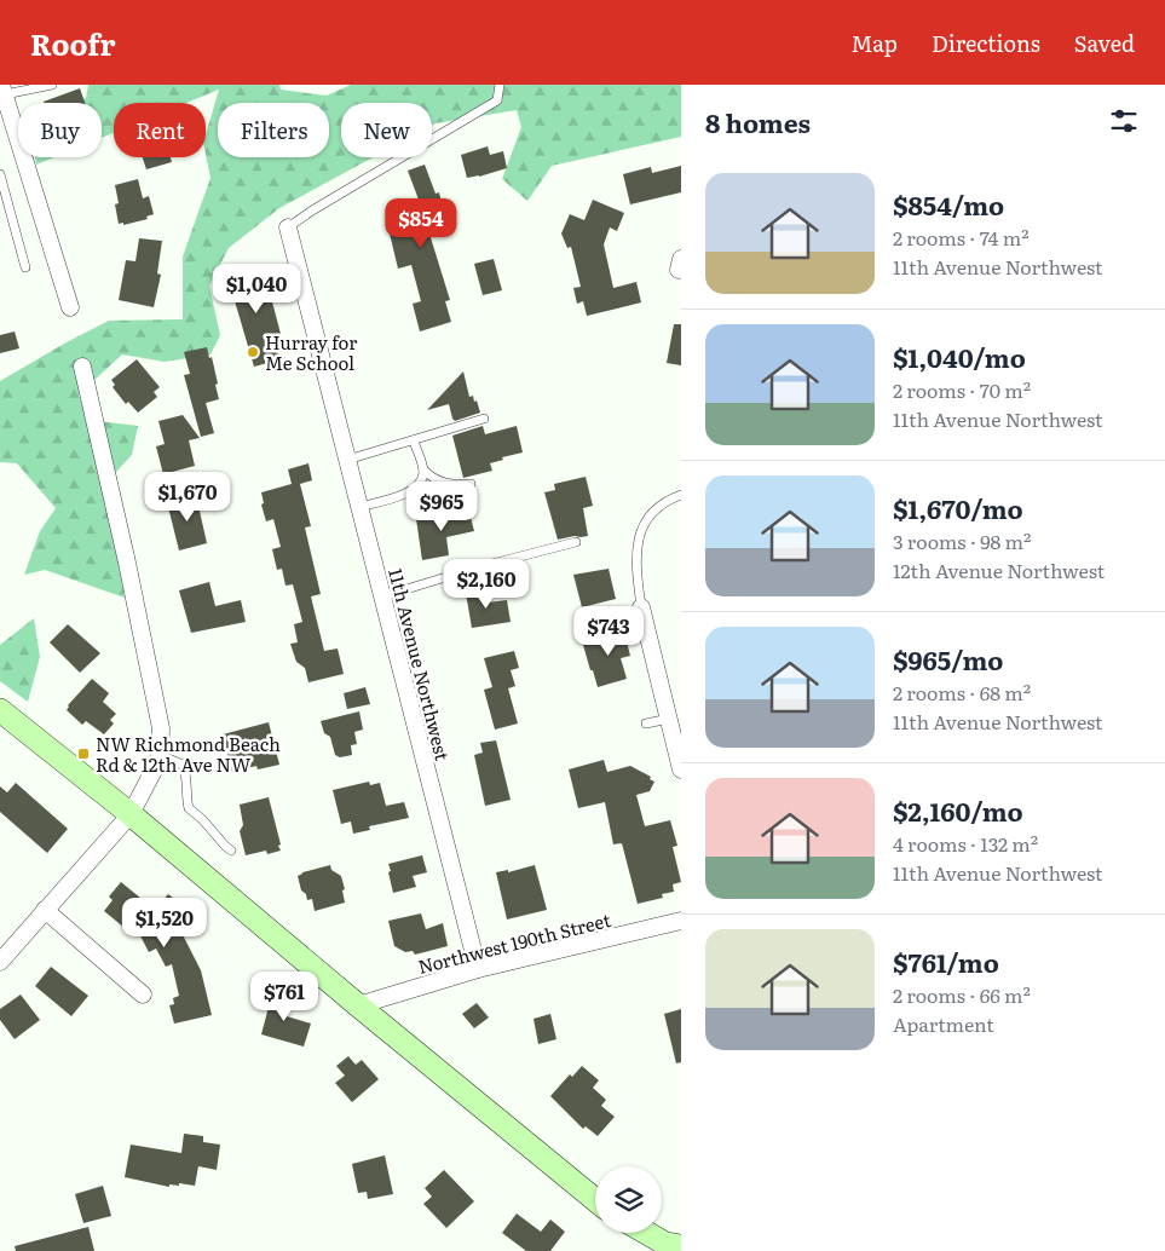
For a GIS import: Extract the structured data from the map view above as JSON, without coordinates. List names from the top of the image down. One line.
{"streets":{"street":["11th Avenue Northwest","Northwest 190th Street"]},"crossings":[["11th Avenue Northwest","Northwest 190th Street"]],"places":{"other":["Hurray for Me School"],"transit":["NW Richmond Beach Rd & 12th Ave NW"]},"page":{"header":"Roofr","nav":["Map","Directions","Saved"],"heading":"8 homes","chip":["Buy","Rent","Filters","New"],"list":[{"name":"$854/mo","note":"2 rooms · 74 m² · 11th Avenue Northwest"},{"name":"$1,040/mo","note":"2 rooms · 70 m² · 11th Avenue Northwest"},{"name":"$1,670/mo","note":"3 rooms · 98 m² · 12th Avenue Northwest"},{"name":"$965/mo","note":"2 rooms · 68 m² · 11th Avenue Northwest"},{"name":"$2,160/mo","note":"4 rooms · 132 m² · 11th Avenue Northwest"},{"name":"$761/mo","note":"2 rooms · 66 m² · Apartment"}],"price":["$854","$1,040","$1,670","$965","$2,160","$743","$1,520","$761"]}}
